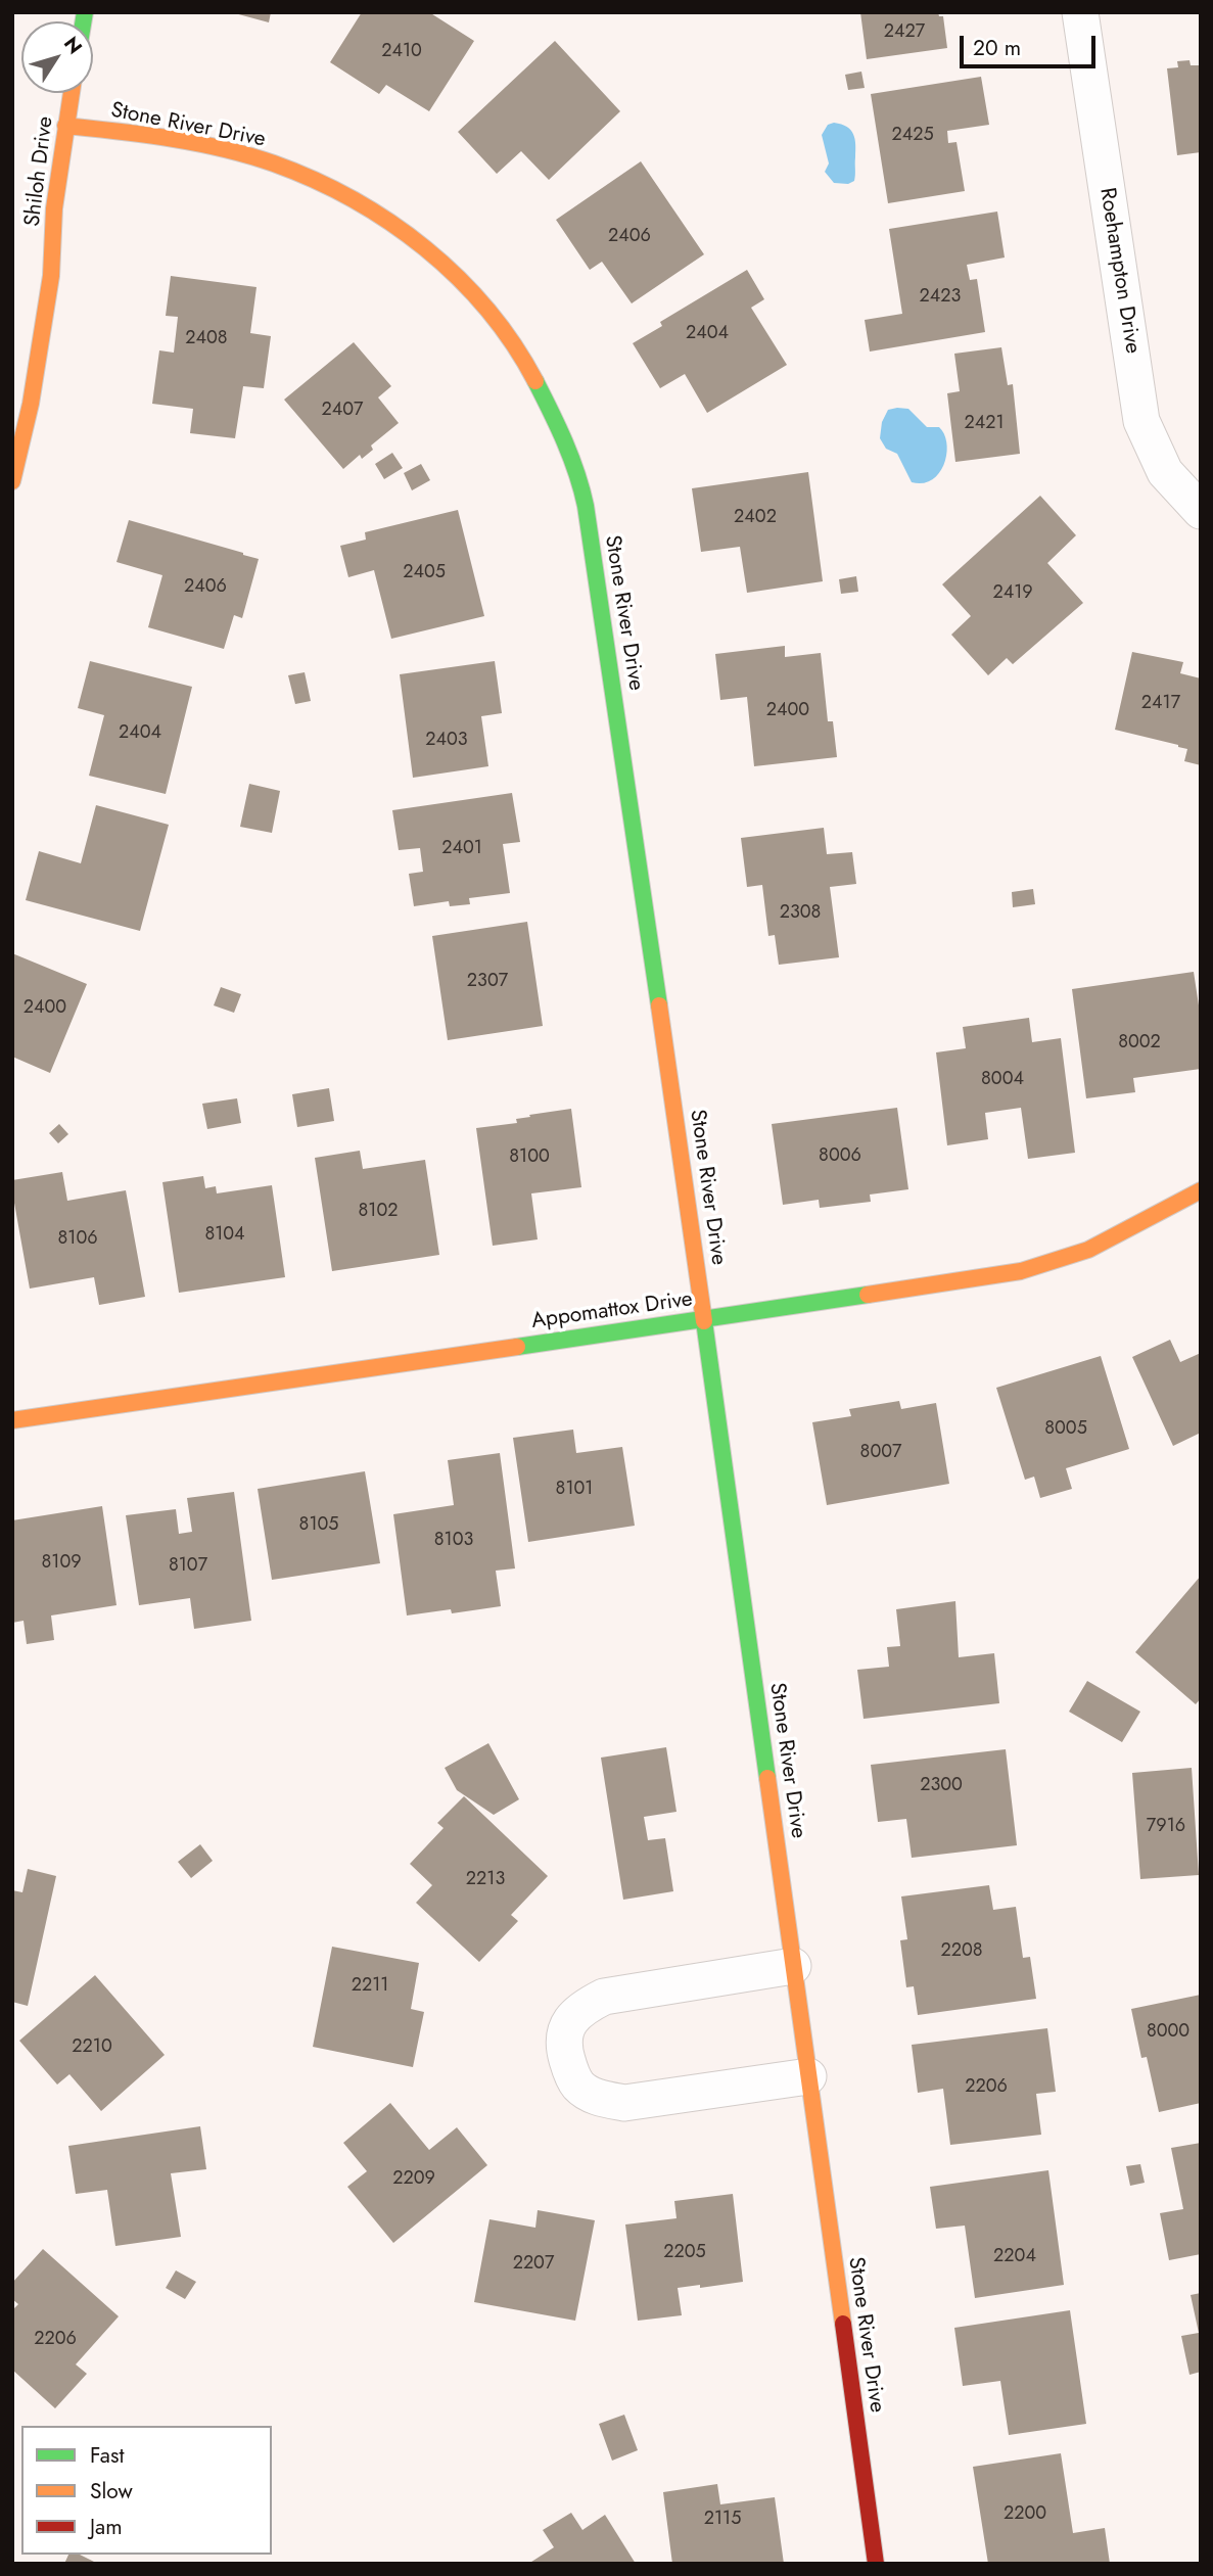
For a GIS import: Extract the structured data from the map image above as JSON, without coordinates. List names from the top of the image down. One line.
{"streets":{"street":["Stone River Drive","Shiloh Drive","Roehampton Drive","Appomattox Drive"]},"crossings":[["Stone River Drive","Shiloh Drive"],["Stone River Drive","Appomattox Drive"]],"house_numbers":["2427","2410","2425","2406","2423","2404","2408","2407","2421","2402","2405","2406","2419","2417","2400","2404","2403","2401","2308","2307","2400","8002","8004","8006","8100","8102","8104","8106","8005","8007","8101","8105","8103","8109","8107","2300","7916","2213","2208","2211","8000","2210","2206","2209","2205","2204","2207","2206","2200","2115"],"legend":["Fast","Slow","Jam"],"scale_bar":"20 m","north":"top right"}
